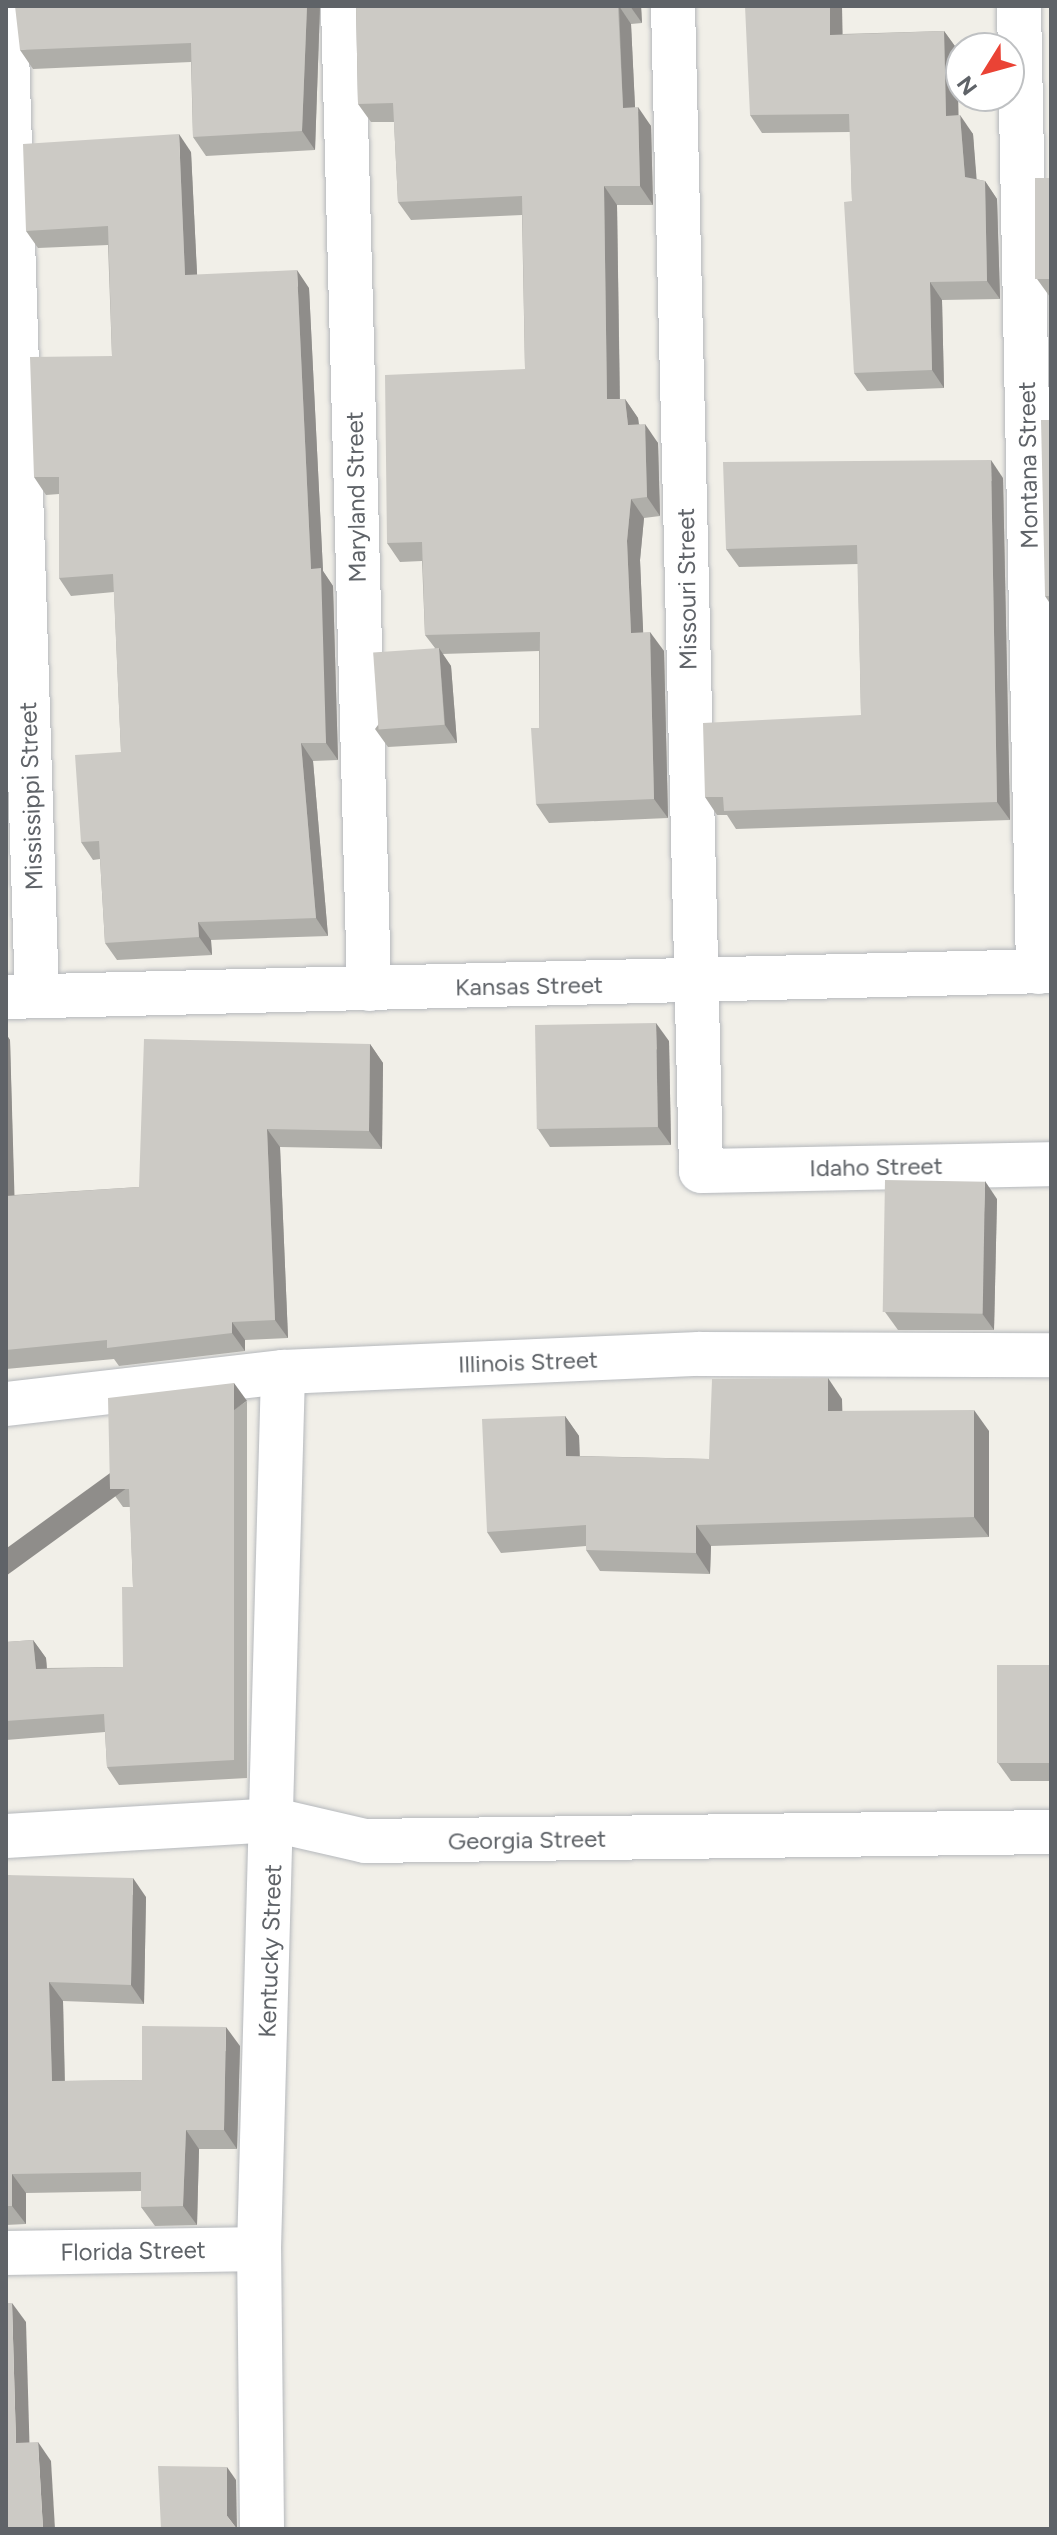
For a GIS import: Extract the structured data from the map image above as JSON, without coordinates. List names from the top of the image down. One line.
{"streets":{"street":["Montana Street","Maryland Street","Missouri Street","Mississippi Street","Kansas Street","Idaho Street","Illinois Street","Georgia Street","Kentucky Street","Florida Street"]},"crossings":[["Montana Street","Kansas Street"],["Maryland Street","Kansas Street"],["Missouri Street","Kansas Street"],["Missouri Street","Idaho Street"],["Mississippi Street","Kansas Street"],["Illinois Street","Kentucky Street"],["Georgia Street","Kentucky Street"],["Kentucky Street","Florida Street"]],"north":"bottom left"}
